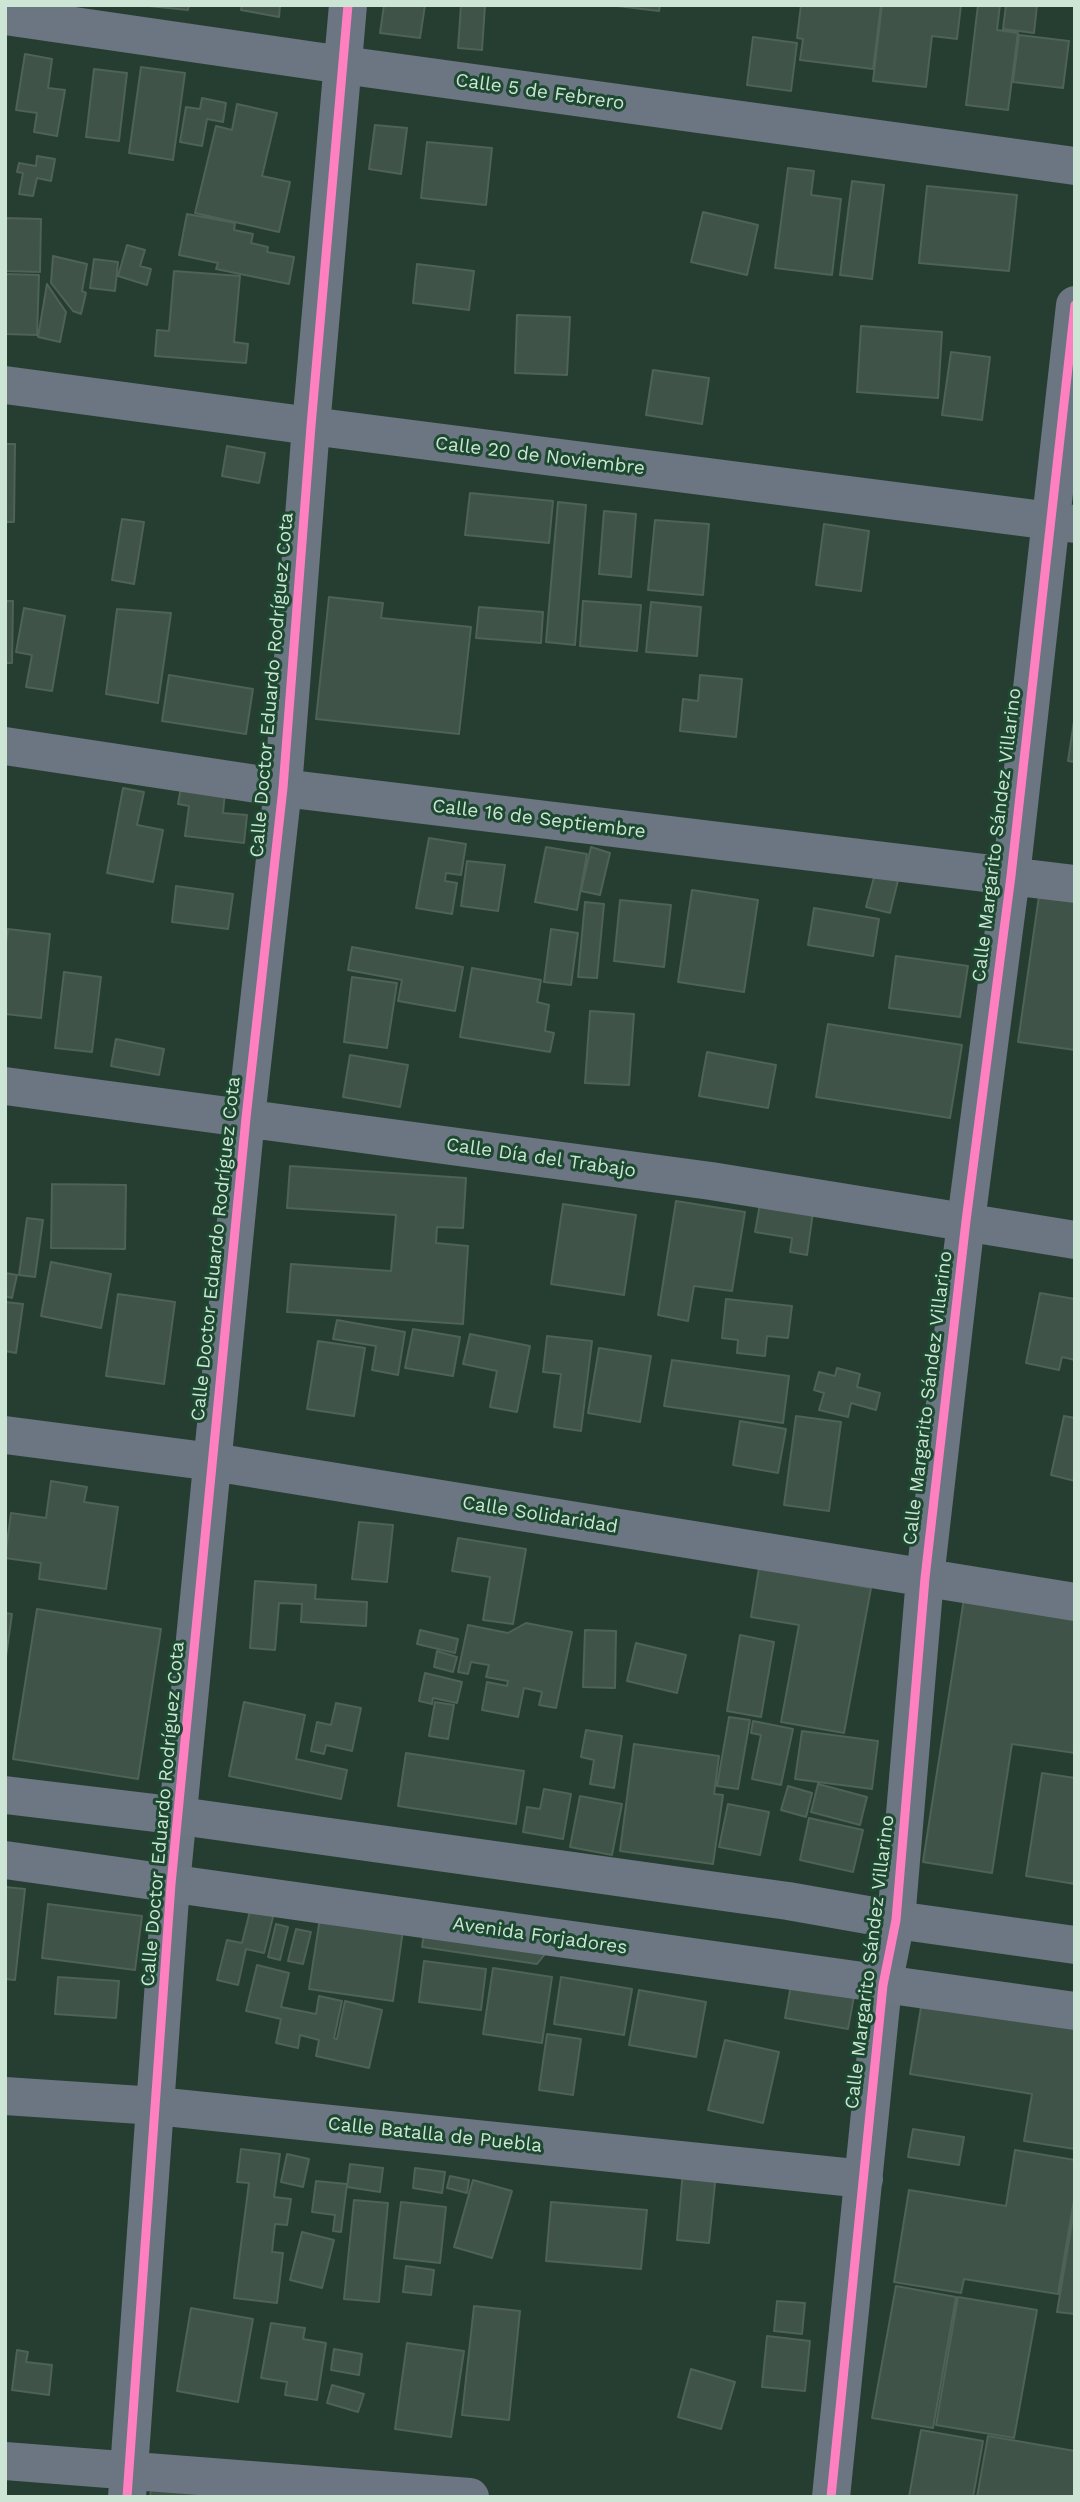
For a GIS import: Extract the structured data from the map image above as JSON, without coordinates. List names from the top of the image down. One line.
{"streets":{"main road":["Avenida Forjadores"],"street":["Calle 5 de Febrero","Calle 20 de Noviembre","Calle Doctor Eduardo Rodríguez Cota","Calle 16 de Septiembre","Calle Margarito Sández Villarino","Calle Día del Trabajo","Calle Solidaridad","Calle Batalla de Puebla"]},"crossings":[["Calle 5 de Febrero","Calle Doctor Eduardo Rodríguez Cota"],["Calle 20 de Noviembre","Calle Doctor Eduardo Rodríguez Cota"],["Calle 20 de Noviembre","Calle Margarito Sández Villarino"],["Calle Doctor Eduardo Rodríguez Cota","Calle 16 de Septiembre"],["Calle Doctor Eduardo Rodríguez Cota","Calle Día del Trabajo"],["Calle Doctor Eduardo Rodríguez Cota","Calle Solidaridad"],["Calle Doctor Eduardo Rodríguez Cota","Avenida Forjadores"],["Calle Doctor Eduardo Rodríguez Cota","Calle Batalla de Puebla"],["Calle 16 de Septiembre","Calle Margarito Sández Villarino"],["Calle Margarito Sández Villarino","Calle Día del Trabajo"],["Calle Margarito Sández Villarino","Calle Solidaridad"],["Calle Margarito Sández Villarino","Avenida Forjadores"],["Calle Margarito Sández Villarino","Calle Batalla de Puebla"]]}
